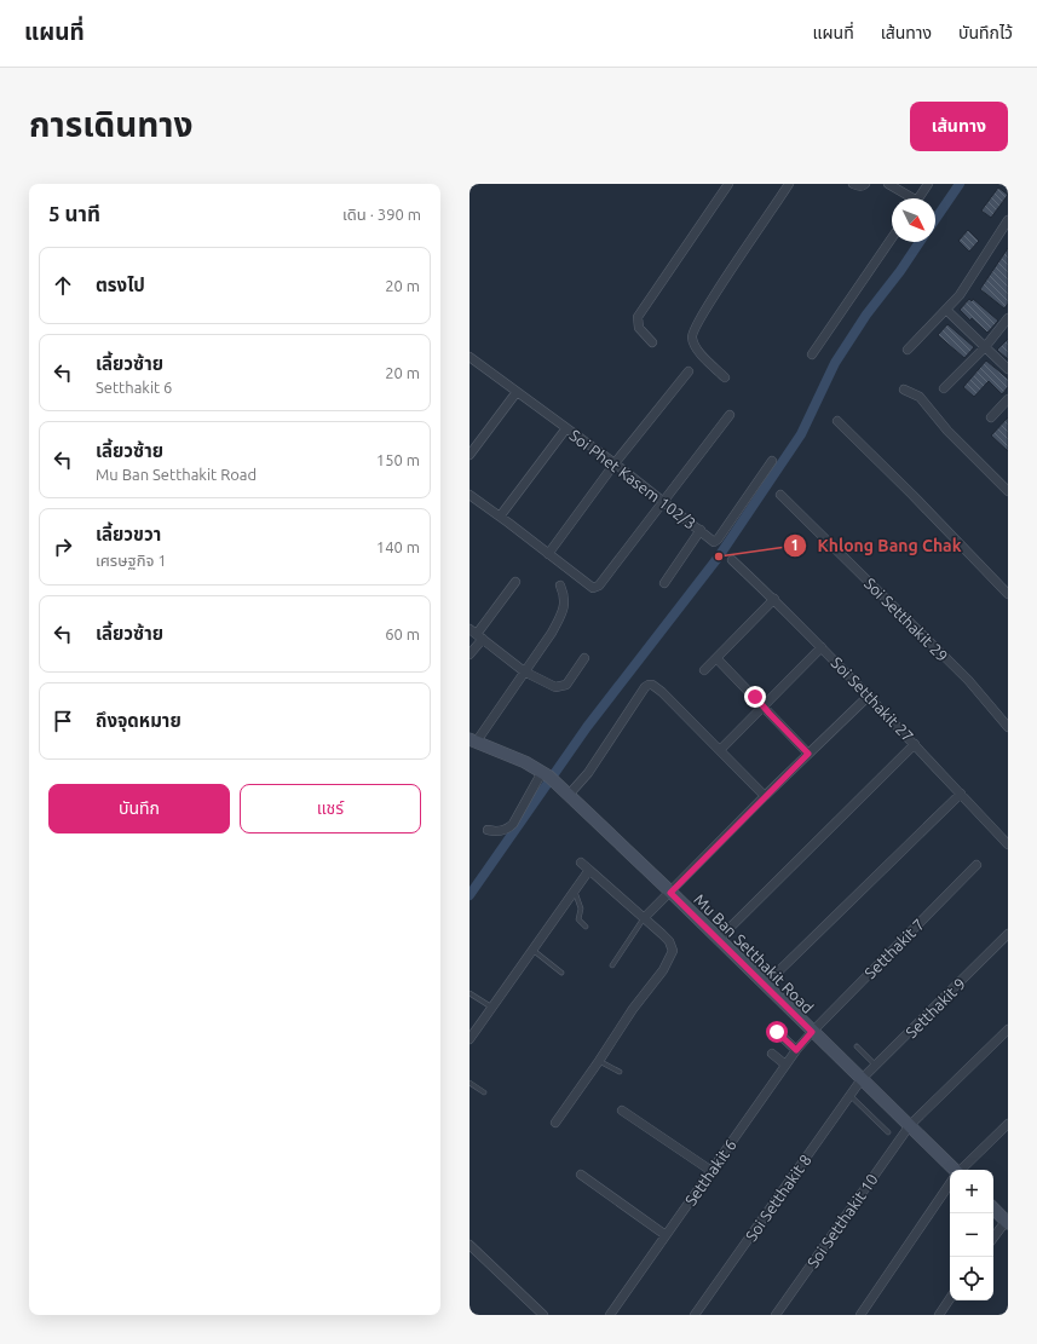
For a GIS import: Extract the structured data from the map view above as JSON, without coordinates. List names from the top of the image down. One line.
{"streets":{"street":["Soi Phet Kasem 102/3","Soi Setthakit 29","Soi Setthakit 27","Setthakit 7","Mu Ban Setthakit Road","Setthakit 9","Setthakit 6","Soi Setthakit 8","Soi Setthakit 10"]},"crossings":[["Setthakit 7","Mu Ban Setthakit Road"],["Setthakit 7","Setthakit 6"],["Mu Ban Setthakit Road","Setthakit 9"],["Mu Ban Setthakit Road","Setthakit 6"],["Mu Ban Setthakit Road","Soi Setthakit 8"],["Mu Ban Setthakit Road","Soi Setthakit 10"],["Setthakit 9","Soi Setthakit 8"]],"places":["Khlong Bang Chak"],"north":"bottom right","page":{"header":"แผนที่","nav":["แผนที่","เส้นทาง","บันทึกไว้"],"title":"การเดินทาง","buttons":["เส้นทาง",["บันทึก","แชร์"]],"heading":["5 นาที","เดิน · 390 m"],"list":[["ตรงไป","20 m"],["เลี้ยวซ้าย","Setthakit 6","20 m"],["เลี้ยวซ้าย","Mu Ban Setthakit Road","150 m"],["เลี้ยวขวา","เศรษฐกิจ 1","140 m"],["เลี้ยวซ้าย","60 m"],"ถึงจุดหมาย"],"map_buttons":["+","−"]}}
